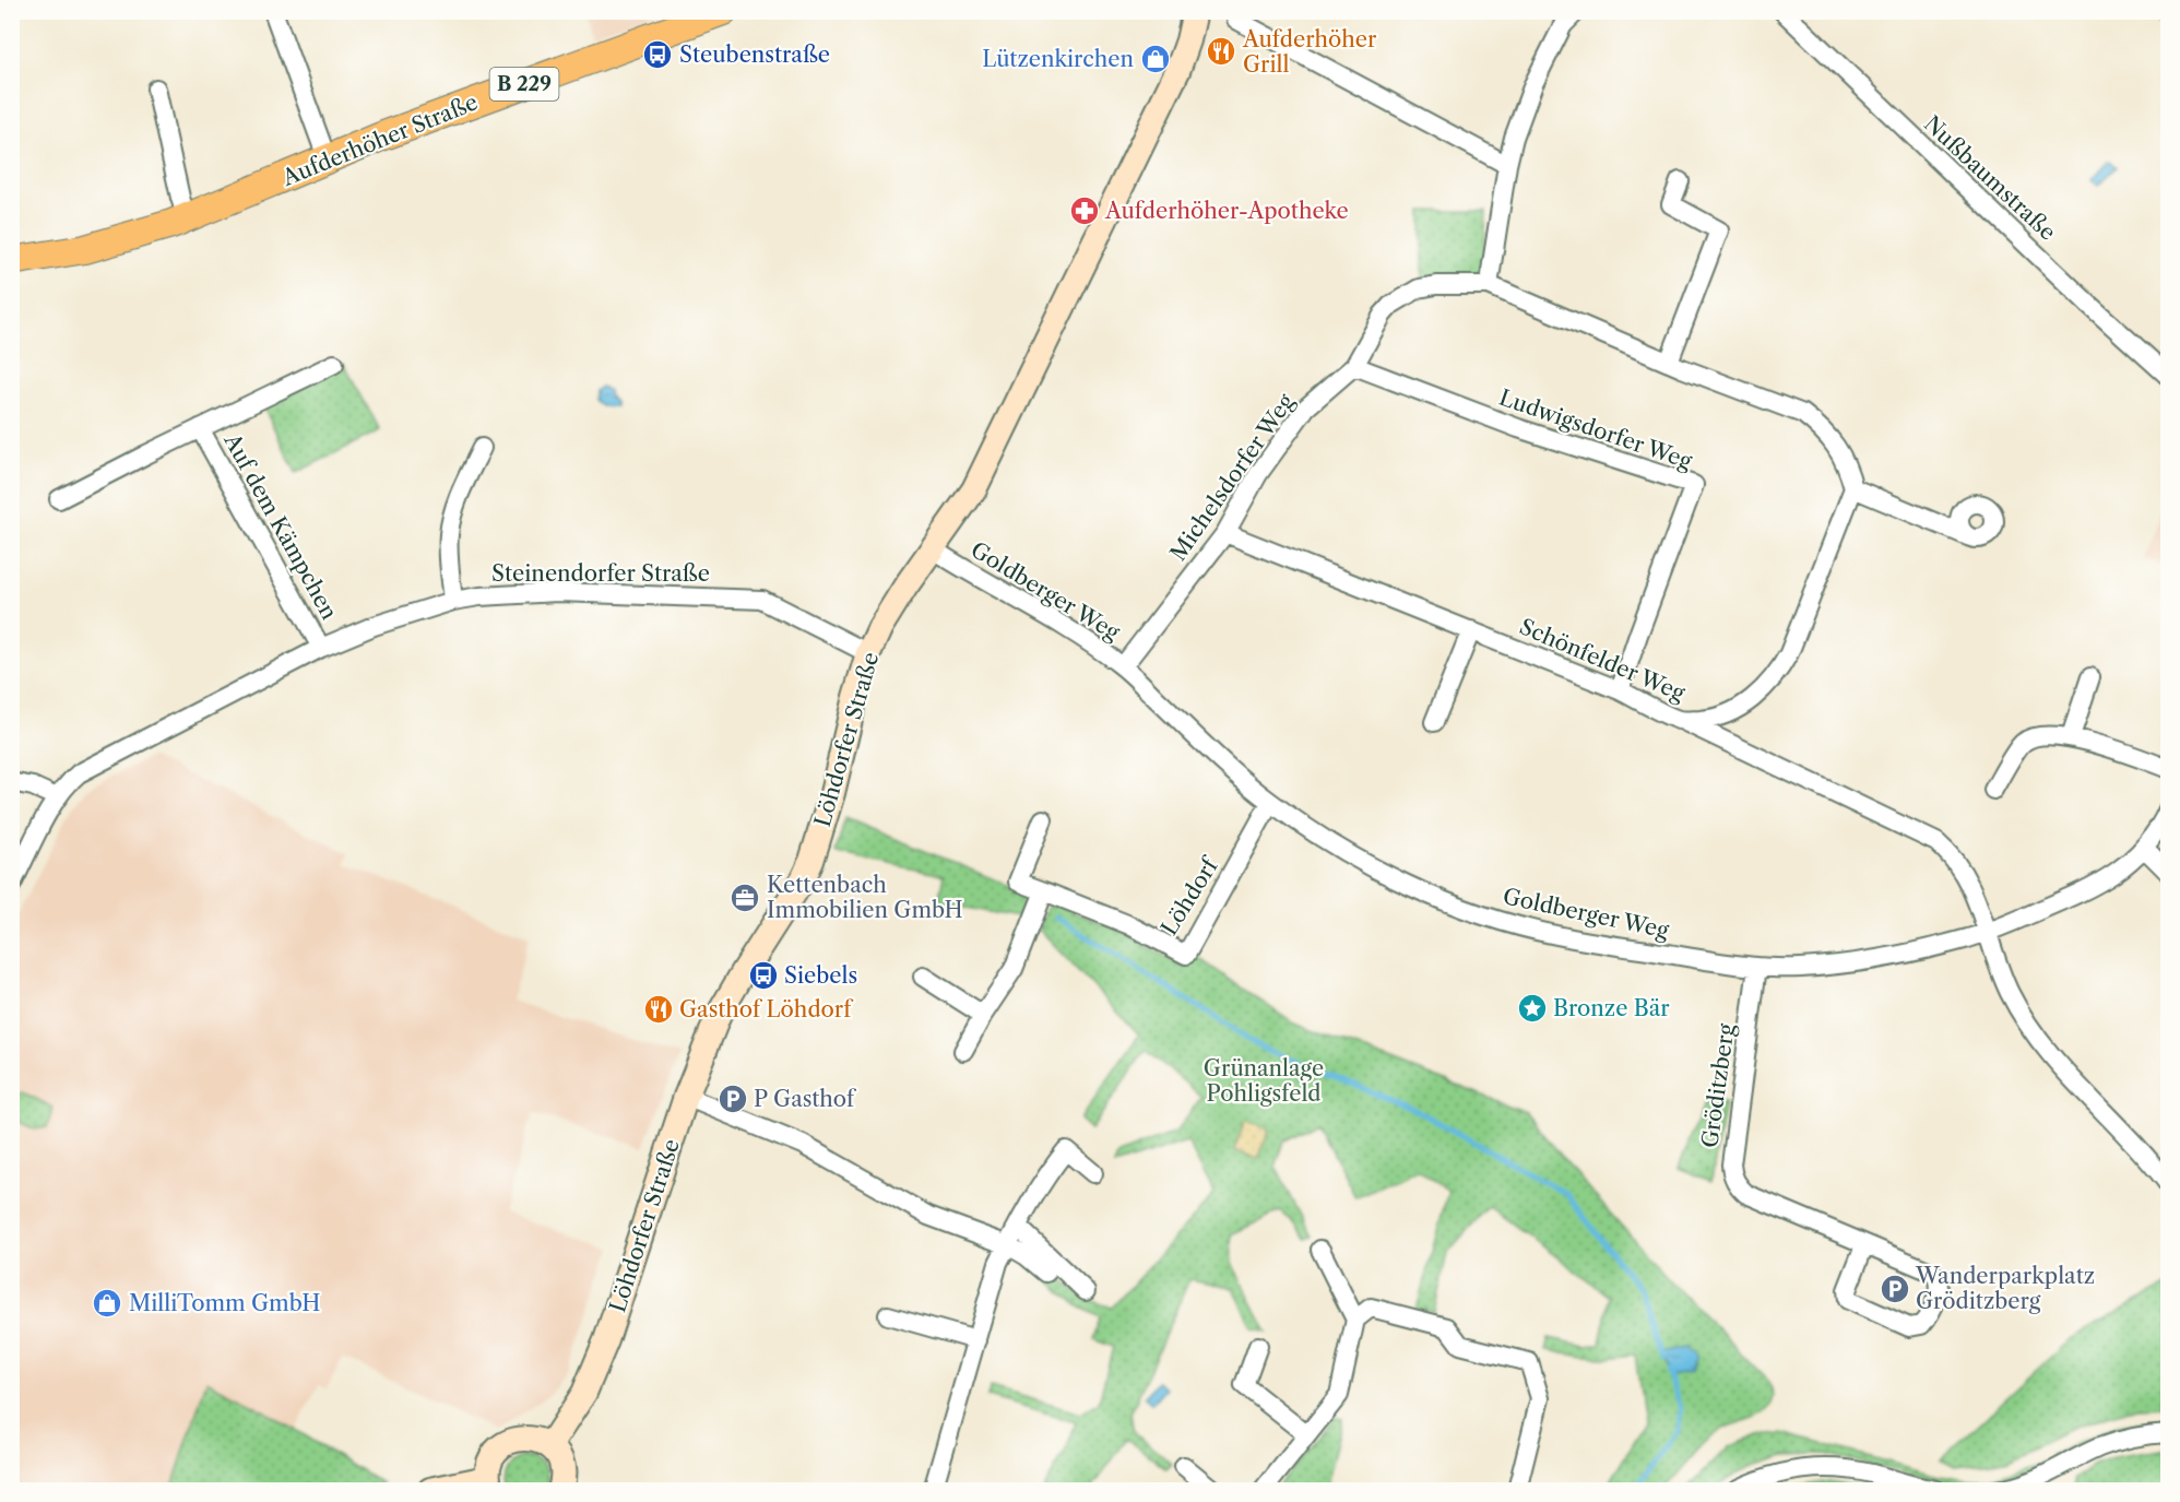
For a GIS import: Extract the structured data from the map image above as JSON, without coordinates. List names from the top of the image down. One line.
{"streets":{"main road":["B 229","Aufderhöher Straße","Löhdorfer Straße"],"street":["Nußbaumstraße","Ludwigsdorfer Weg","Michelsdorfer Weg","Auf dem Kämpchen","Steinendorfer Straße","Goldberger Weg","Schönfelder Weg","Löhdorf","Gröditzberg"]},"crossings":[["Ludwigsdorfer Weg","Michelsdorfer Weg"],["Ludwigsdorfer Weg","Schönfelder Weg"],["Michelsdorfer Weg","Goldberger Weg"],["Michelsdorfer Weg","Schönfelder Weg"],["Auf dem Kämpchen","Steinendorfer Straße"],["Steinendorfer Straße","Löhdorfer Straße"],["Goldberger Weg","Löhdorfer Straße"],["Goldberger Weg","Löhdorf"],["Goldberger Weg","Gröditzberg"]],"parks":["Grünanlage Pohligsfeld"],"places":{"restaurant":["Aufderhöher Grill","Gasthof Löhdorf"],"bus stop":["Steubenstraße","Siebels"],"shop":["Lützenkirchen","MilliTomm GmbH"],"pharmacy":["Aufderhöher-Apotheke"],"office":["Kettenbach Immobilien GmbH"],"place":["Bronze Bär"],"parking":["P Gasthof","Wanderparkplatz Gröditzberg"]}}
